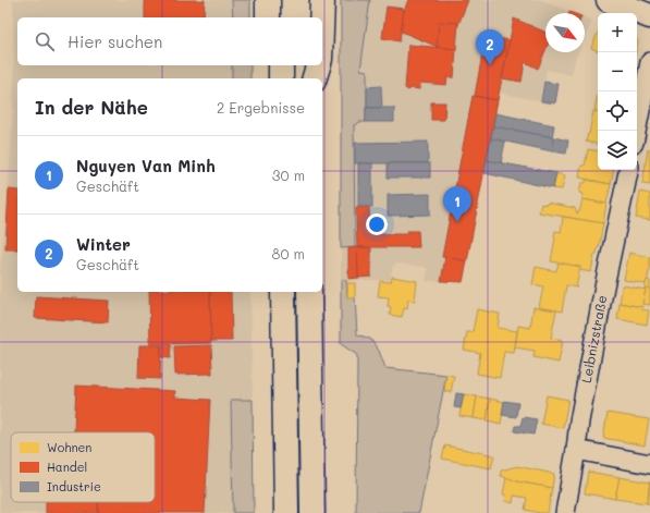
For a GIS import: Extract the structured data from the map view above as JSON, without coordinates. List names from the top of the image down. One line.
{"streets":{"street":["Leibnizstraße"]},"legend":["Wohnen","Handel","Industrie"],"north":"bottom right","page":{"map_buttons":["+","−"],"search":"Hier suchen","pins":["2","1"],"heading":["In der Nähe","2 Ergebnisse"],"list":[{"mark":"1","name":"Nguyen Van Minh","note":"Geschäft","value":"30 m"},{"mark":"2","name":"Winter","note":"Geschäft","value":"80 m"}]}}
